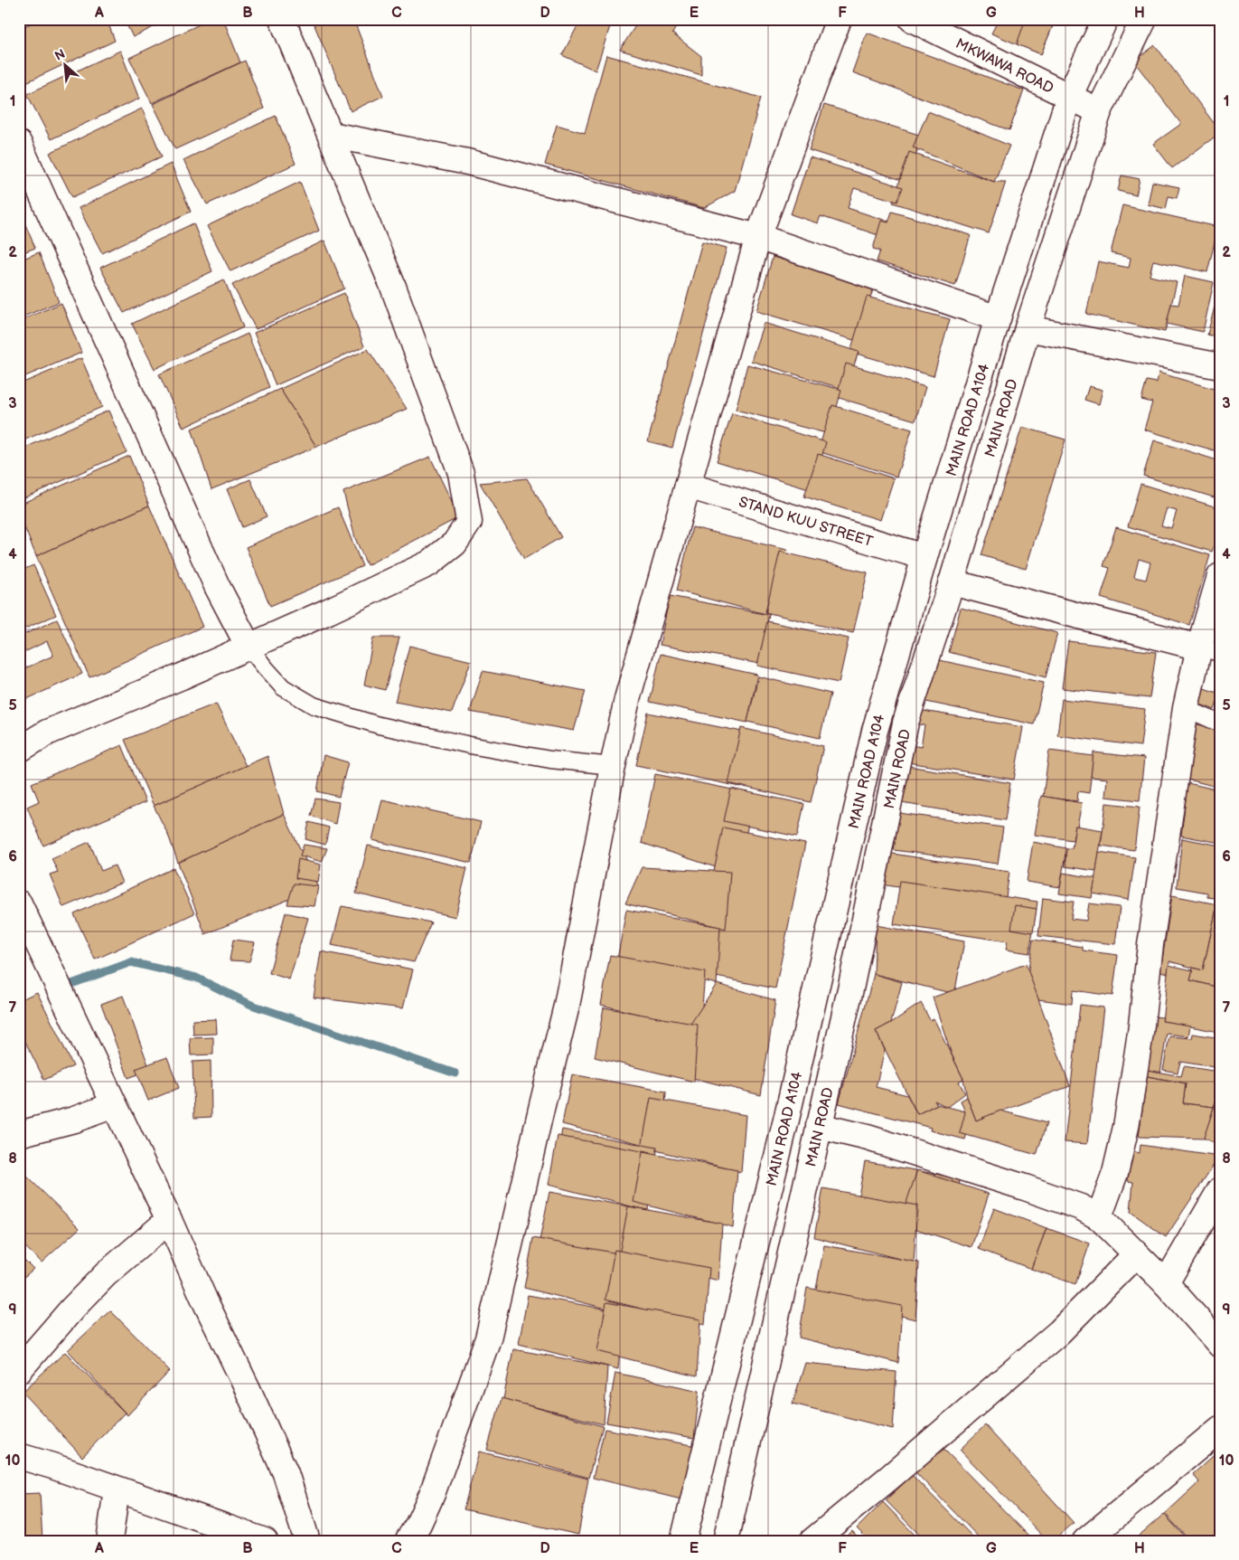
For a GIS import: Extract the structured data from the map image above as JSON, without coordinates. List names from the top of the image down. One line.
{"streets":{"main road":["MKWAWA ROAD","MAIN ROAD","MAIN ROAD A104","STAND KUU STREET"]},"crossings":[["MKWAWA ROAD","MAIN ROAD"],["MKWAWA ROAD","MAIN ROAD A104"],["MAIN ROAD A104","STAND KUU STREET"]],"north":"top left","grid":{"columns":["A","B","C","D","E","F","G","H"],"rows":["1","2","3","4","5","6","7","8","9","10"]}}
